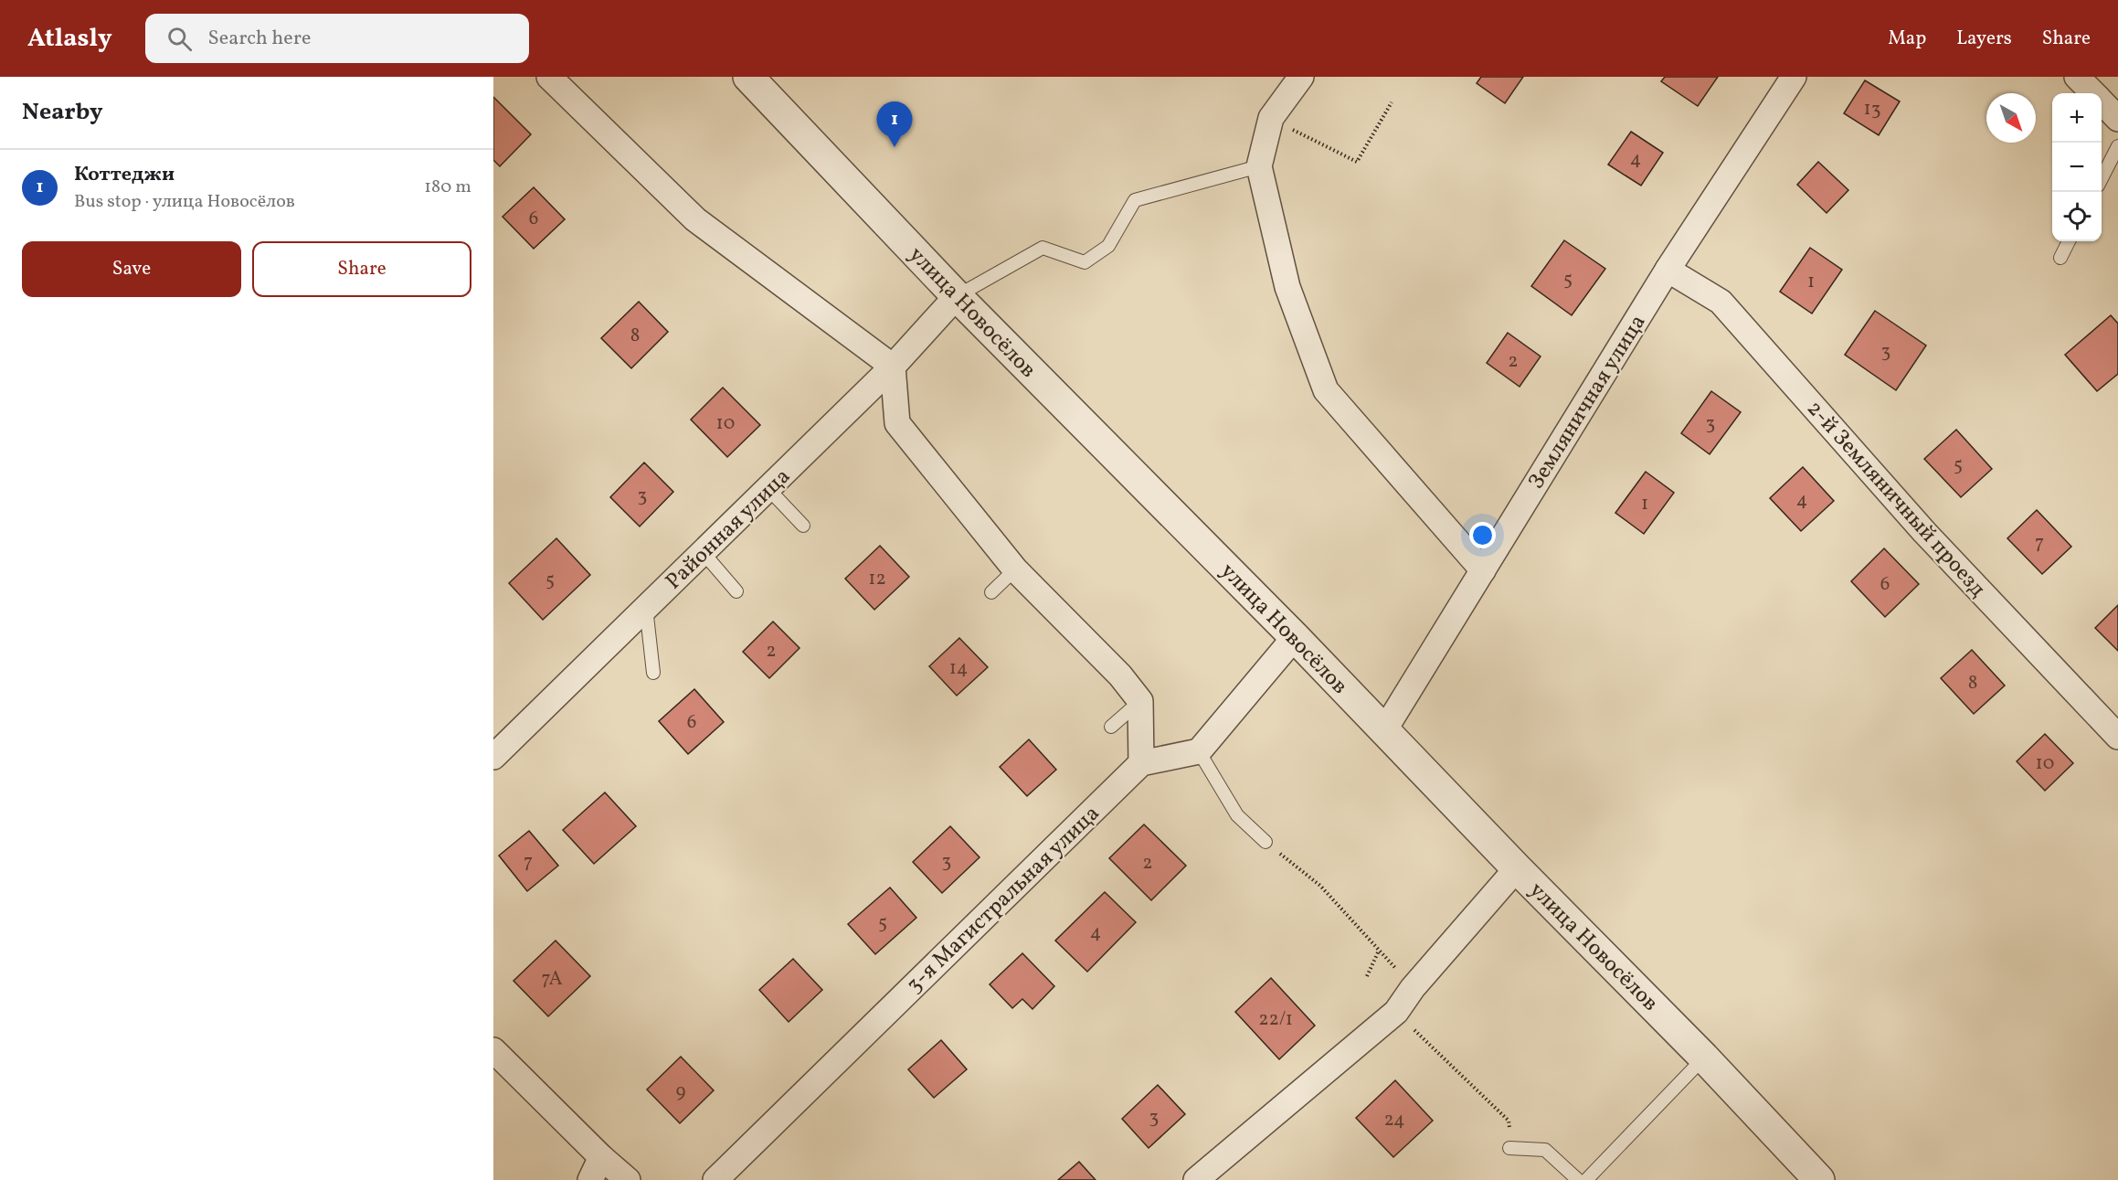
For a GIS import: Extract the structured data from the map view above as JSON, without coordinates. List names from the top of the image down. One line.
{"streets":{"street":["улица Новосёлов","Земляничная улица","2-й Земляничный проезд","Районная улица","3-я Магистральная улица"]},"crossings":[["улица Новосёлов","Земляничная улица"],["улица Новосёлов","Районная улица"],["Земляничная улица","2-й Земляничный проезд"]],"house_numbers":["13","4","6","5","1","8","3","2","10","3","5","3","4","1","7","12","5","6","2","14","8","6","10","3","7","2","5","4","7А","22/1","9","3","24"],"north":"bottom right","page":{"header":"Atlasly","search":"Search here","nav":["Map","Layers","Share"],"heading":"Nearby","map_buttons":["+","−"],"pins":"1","list":[{"mark":"1","name":"Коттеджи","note":"Bus stop · улица Новосёлов","value":"180 m"}],"buttons":["Save","Share"]}}
